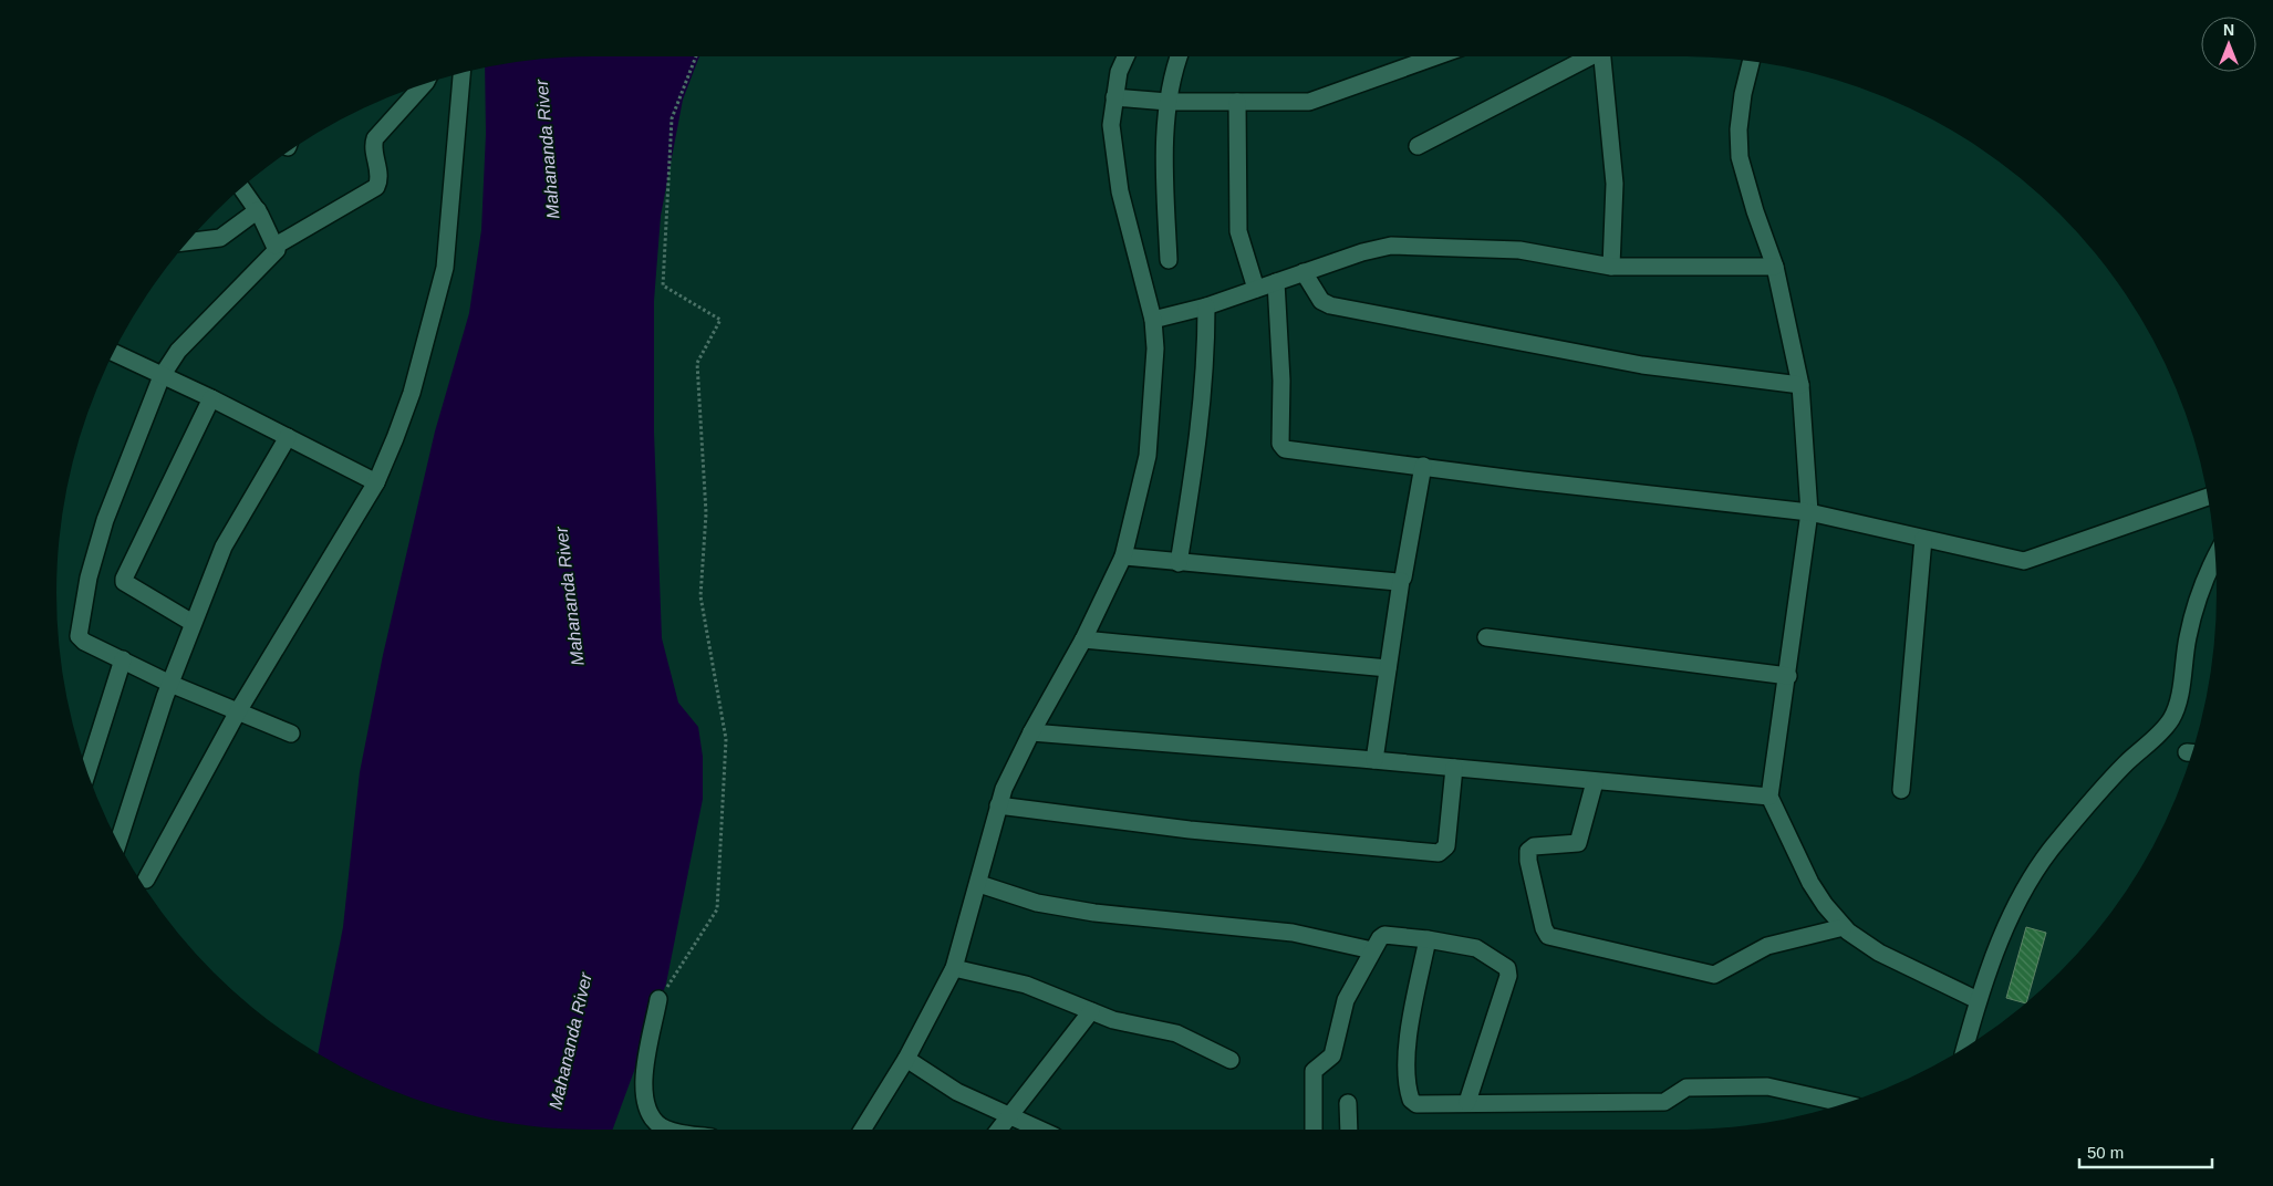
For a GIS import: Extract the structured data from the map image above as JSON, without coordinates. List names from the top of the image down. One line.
{"water":["Mahananda River"],"scale_bar":"50 m","north":"top"}
